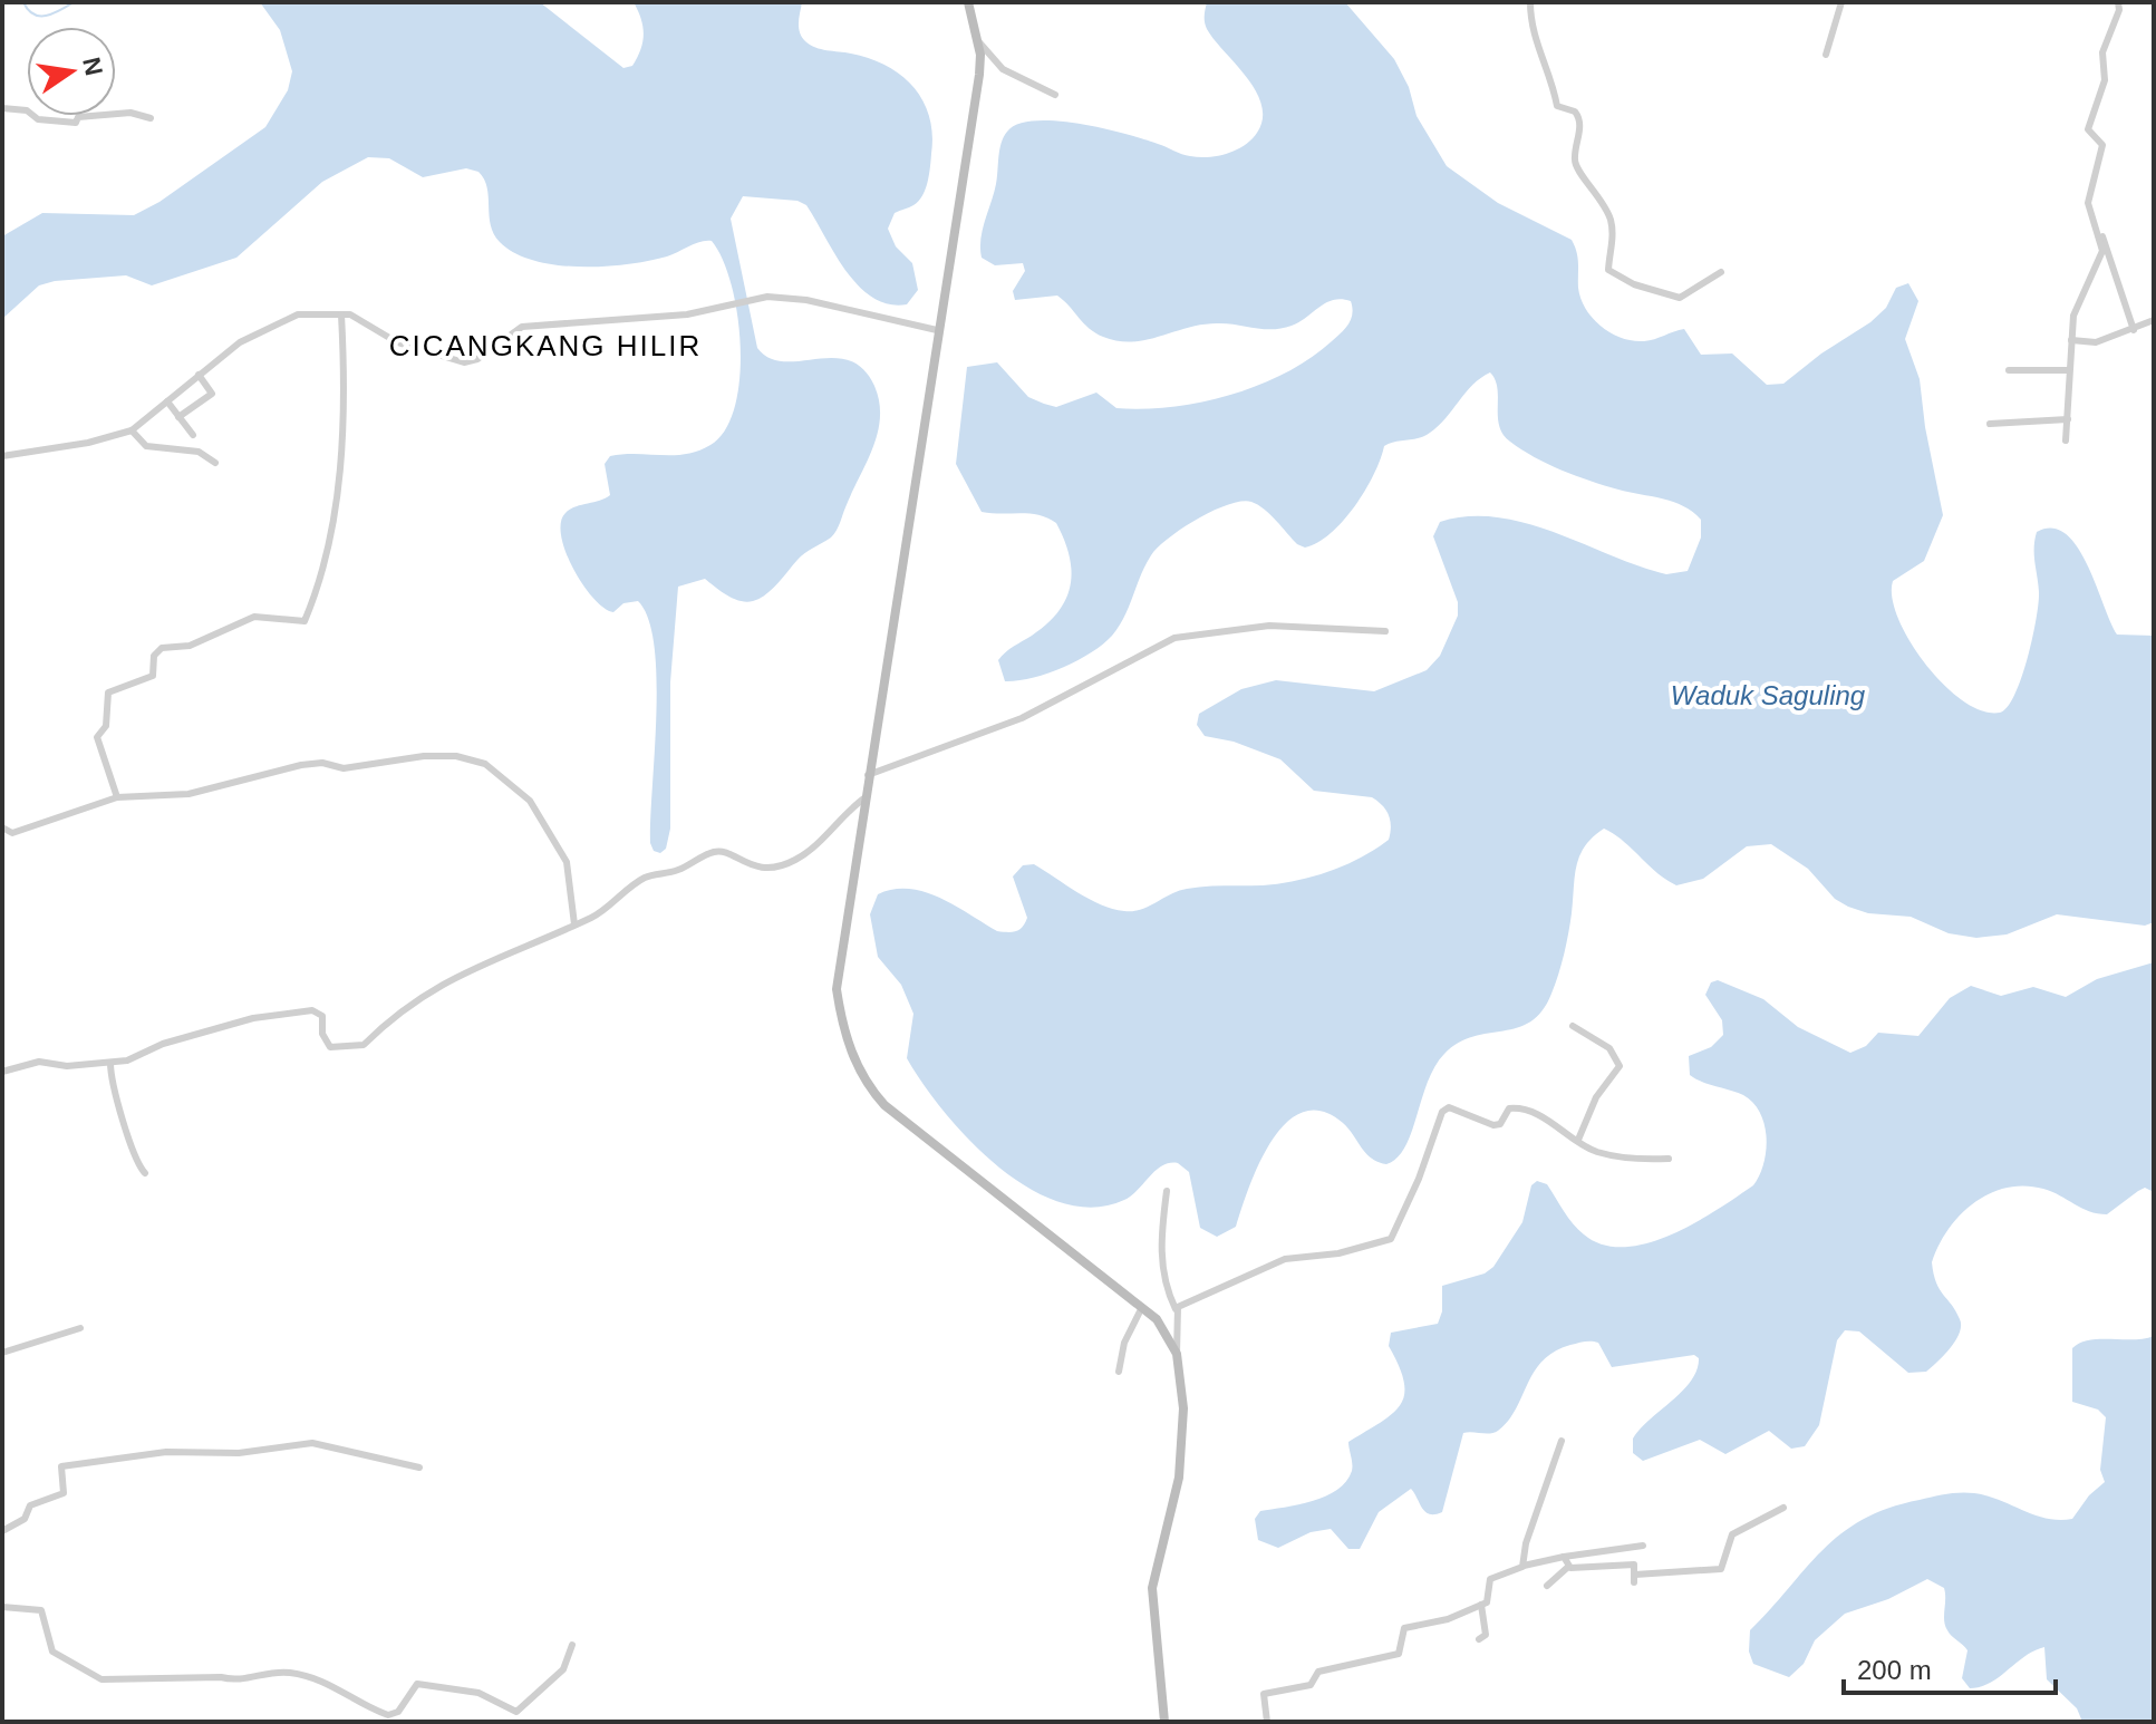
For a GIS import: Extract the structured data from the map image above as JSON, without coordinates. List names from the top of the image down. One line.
{"districts":["CICANGKANG HILIR"],"water":["Waduk Saguling"],"scale_bar":"200 m","north":"right"}
